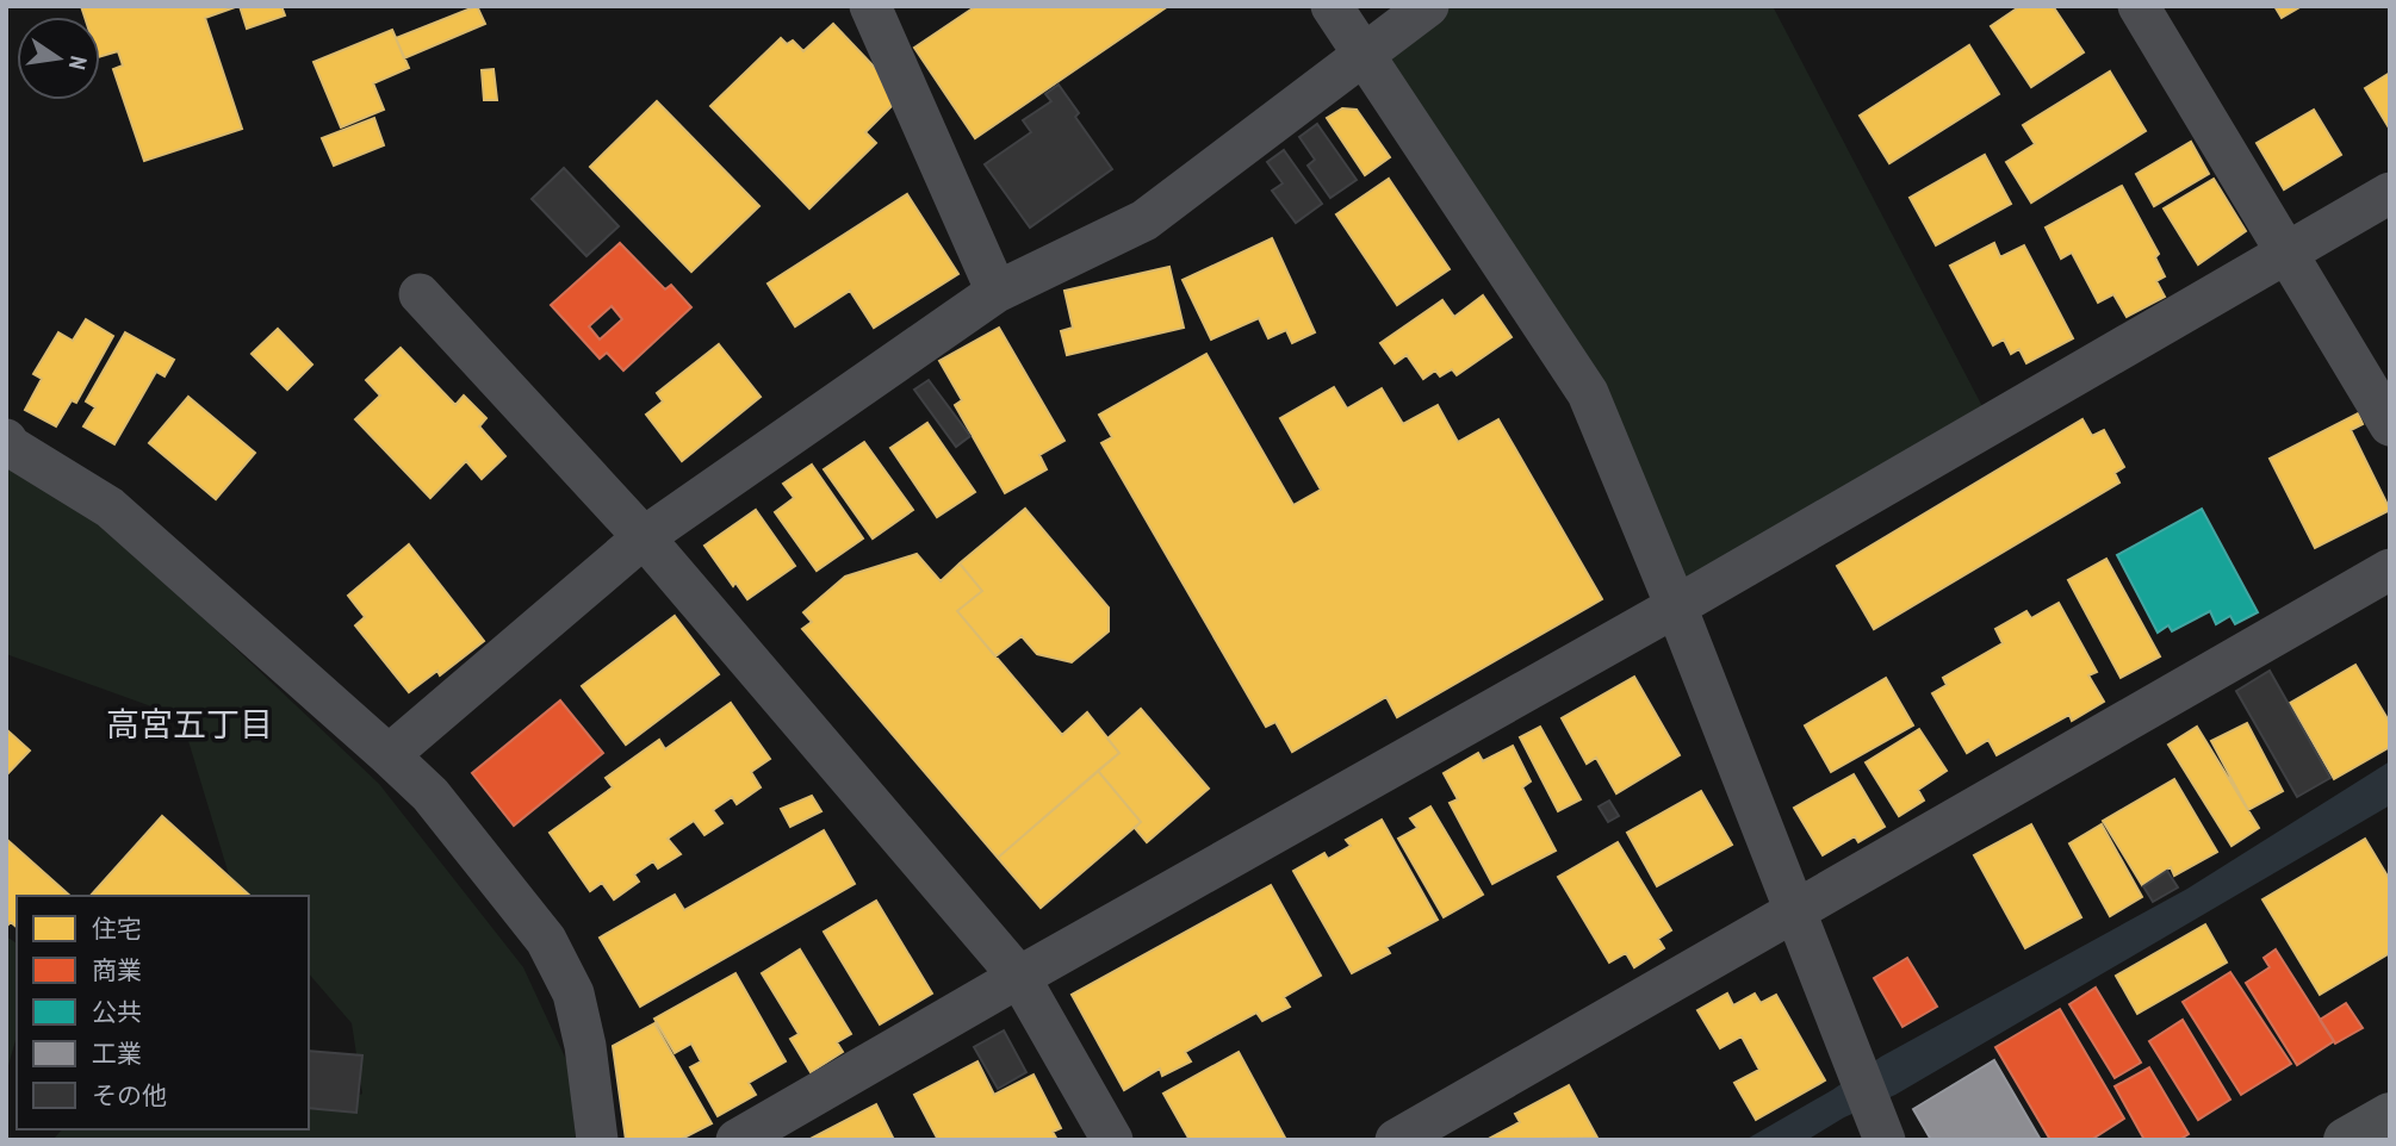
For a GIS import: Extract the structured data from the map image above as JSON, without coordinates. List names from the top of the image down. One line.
{"districts":["高宮五丁目"],"legend":["住宅","商業","公共","工業","その他"],"north":"right"}
